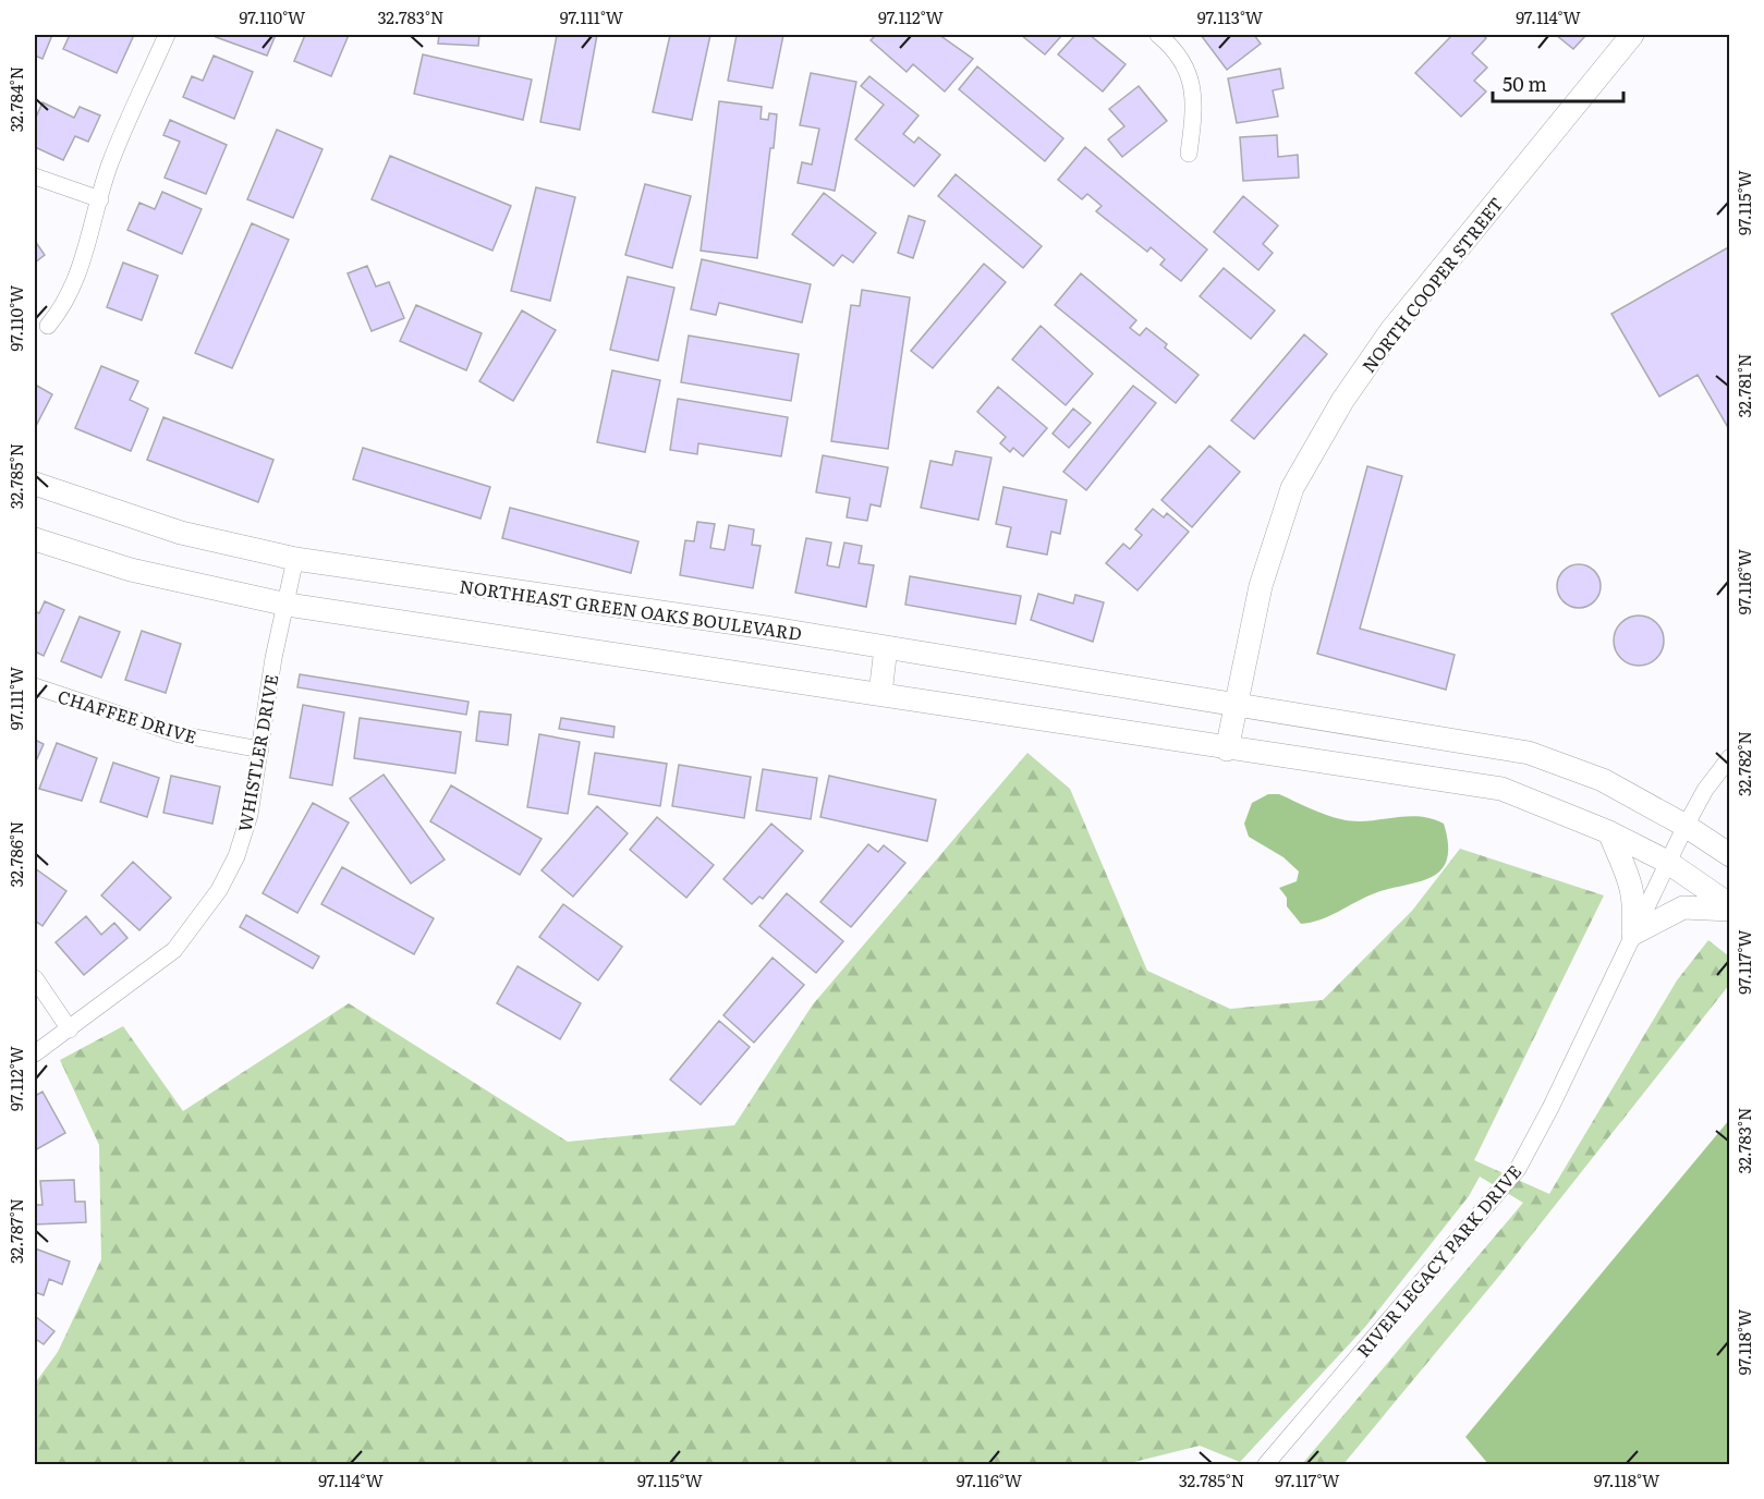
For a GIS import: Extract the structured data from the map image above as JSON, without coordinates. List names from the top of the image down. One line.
{"streets":{"main road":["NORTH COOPER STREET","NORTHEAST GREEN OAKS BOULEVARD"],"street":["CHAFFEE DRIVE","WHISTLER DRIVE","RIVER LEGACY PARK DRIVE"]},"crossings":[["NORTH COOPER STREET","NORTHEAST GREEN OAKS BOULEVARD"],["NORTHEAST GREEN OAKS BOULEVARD","WHISTLER DRIVE"],["NORTHEAST GREEN OAKS BOULEVARD","RIVER LEGACY PARK DRIVE"],["CHAFFEE DRIVE","WHISTLER DRIVE"]],"scale_bar":"50 m","coordinates":["97.110°W","32.783°N","97.111°W","97.112°W","97.113°W","97.114°W","32.784°N","97.115°W","32.781°N","32.785°N","97.116°W","32.782°N","32.786°N","97.117°W","32.787°N","97.118°W"]}
